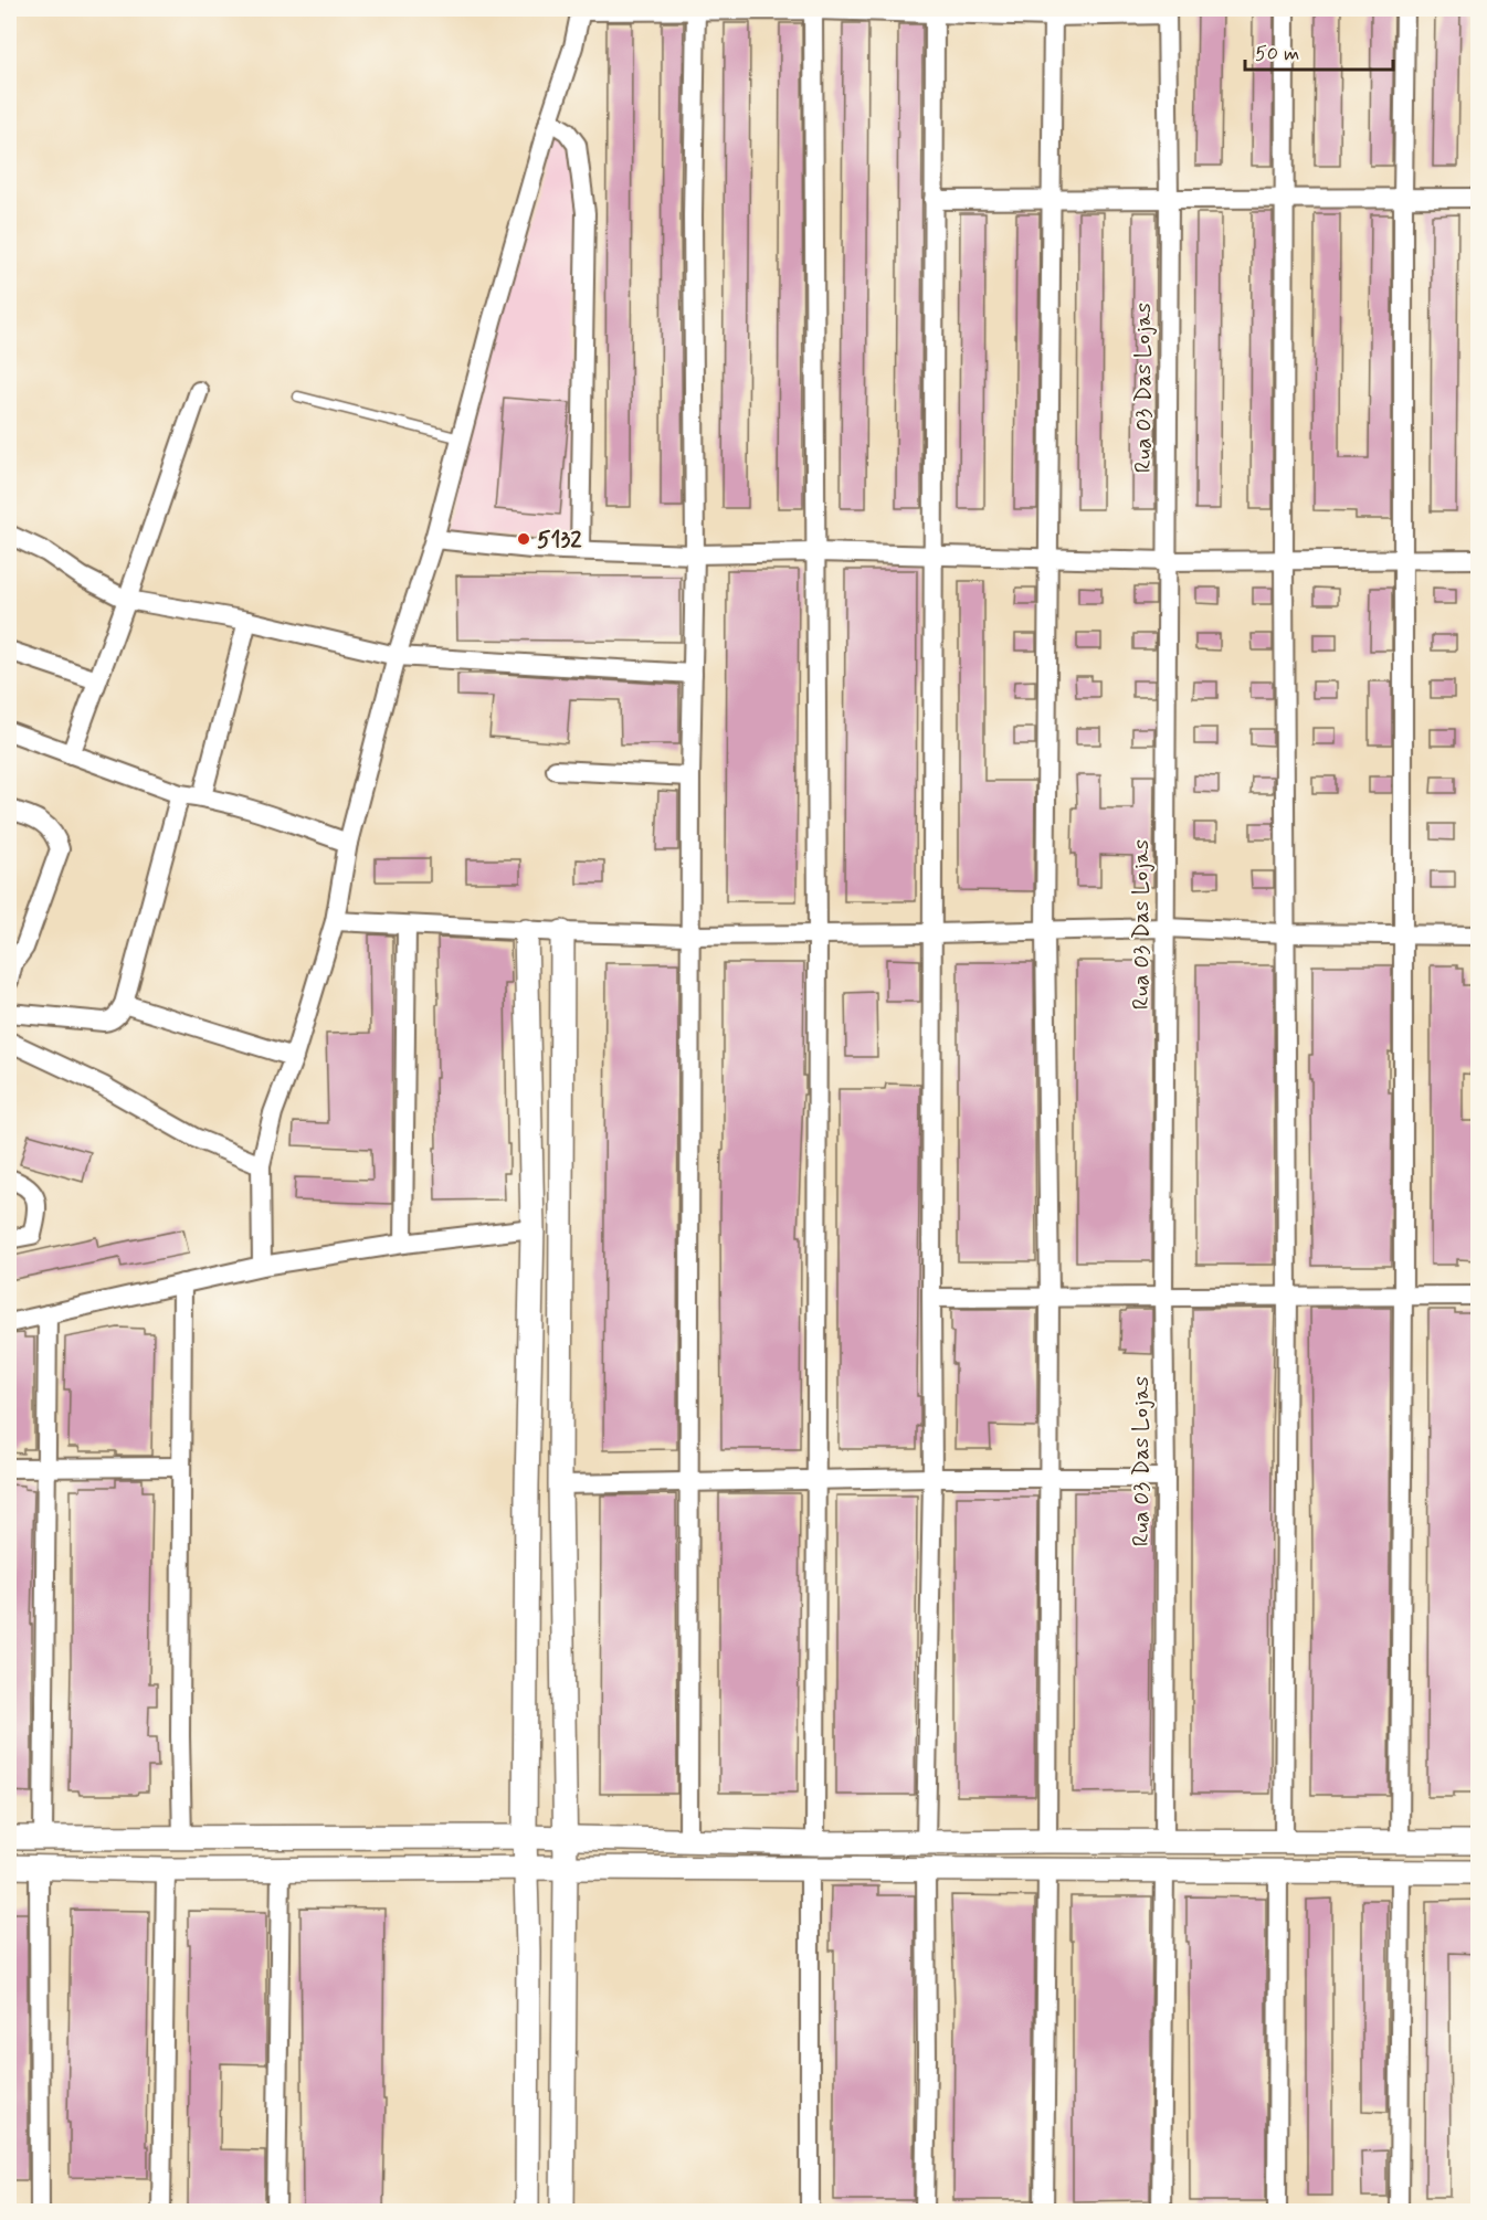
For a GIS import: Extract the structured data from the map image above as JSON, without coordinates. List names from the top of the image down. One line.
{"streets":{"street":["Rua 03 Das Lojas"]},"places":["5132"],"scale_bar":"50 m"}
